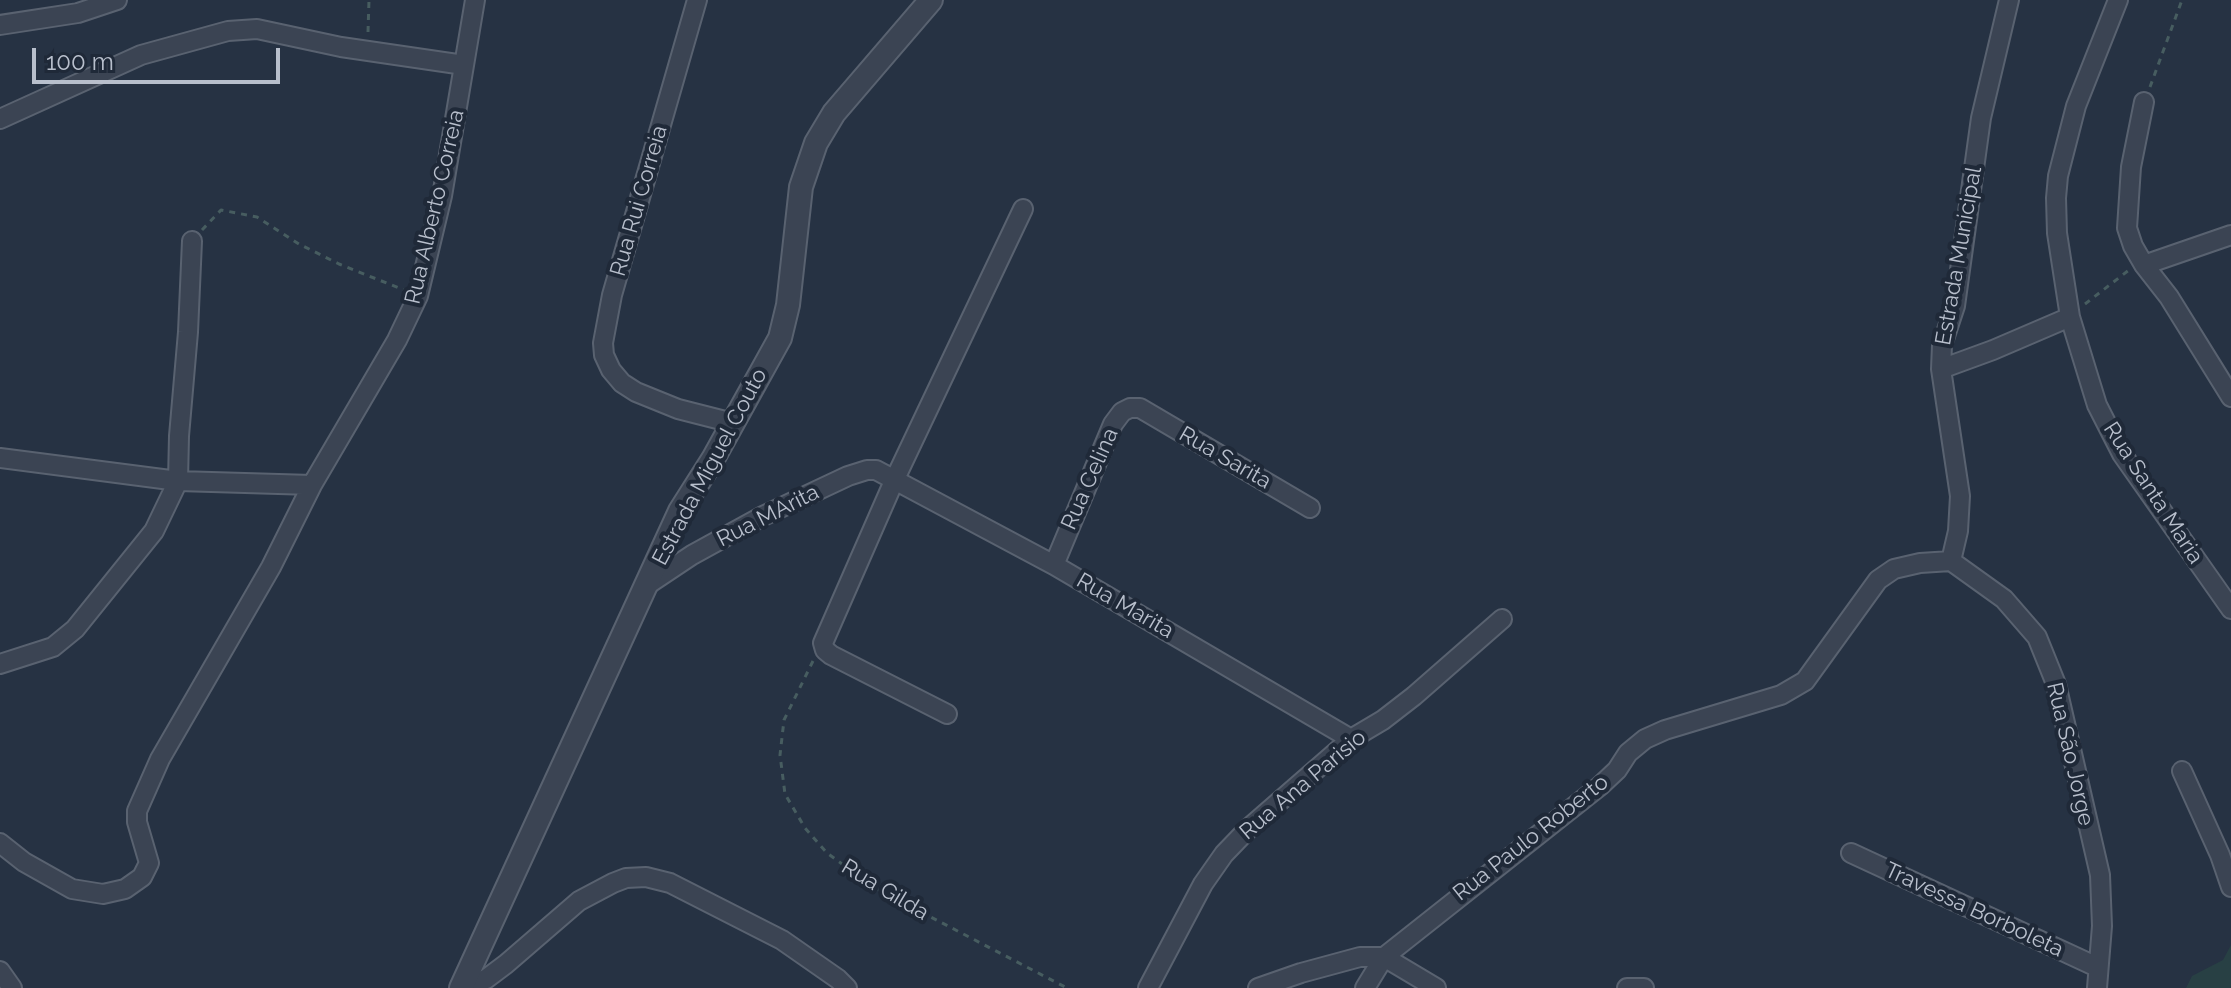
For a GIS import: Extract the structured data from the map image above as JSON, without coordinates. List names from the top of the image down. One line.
{"streets":{"street":["Rua Rui Correia","Rua Alberto Correia","Estrada Municipal","Rua Sarita","Estrada Miguel Couto","Rua Celina","Rua Santa Maria","Rua MArita","Rua Marita","Rua São Jorge","Rua Ana Parisio","Rua Paulo Roberto","Travessa Borboleta"],"path":["Rua Gilda"]},"crossings":[["Rua Rui Correia","Estrada Miguel Couto"],["Estrada Municipal","Rua São Jorge"],["Estrada Municipal","Rua Paulo Roberto"],["Rua Sarita","Rua Celina"],["Estrada Miguel Couto","Rua MArita"],["Rua Celina","Rua Marita"],["Rua MArita","Rua Marita"],["Rua Marita","Rua Ana Parisio"],["Rua São Jorge","Rua Paulo Roberto"],["Rua São Jorge","Travessa Borboleta"]],"scale_bar":"100 m"}
